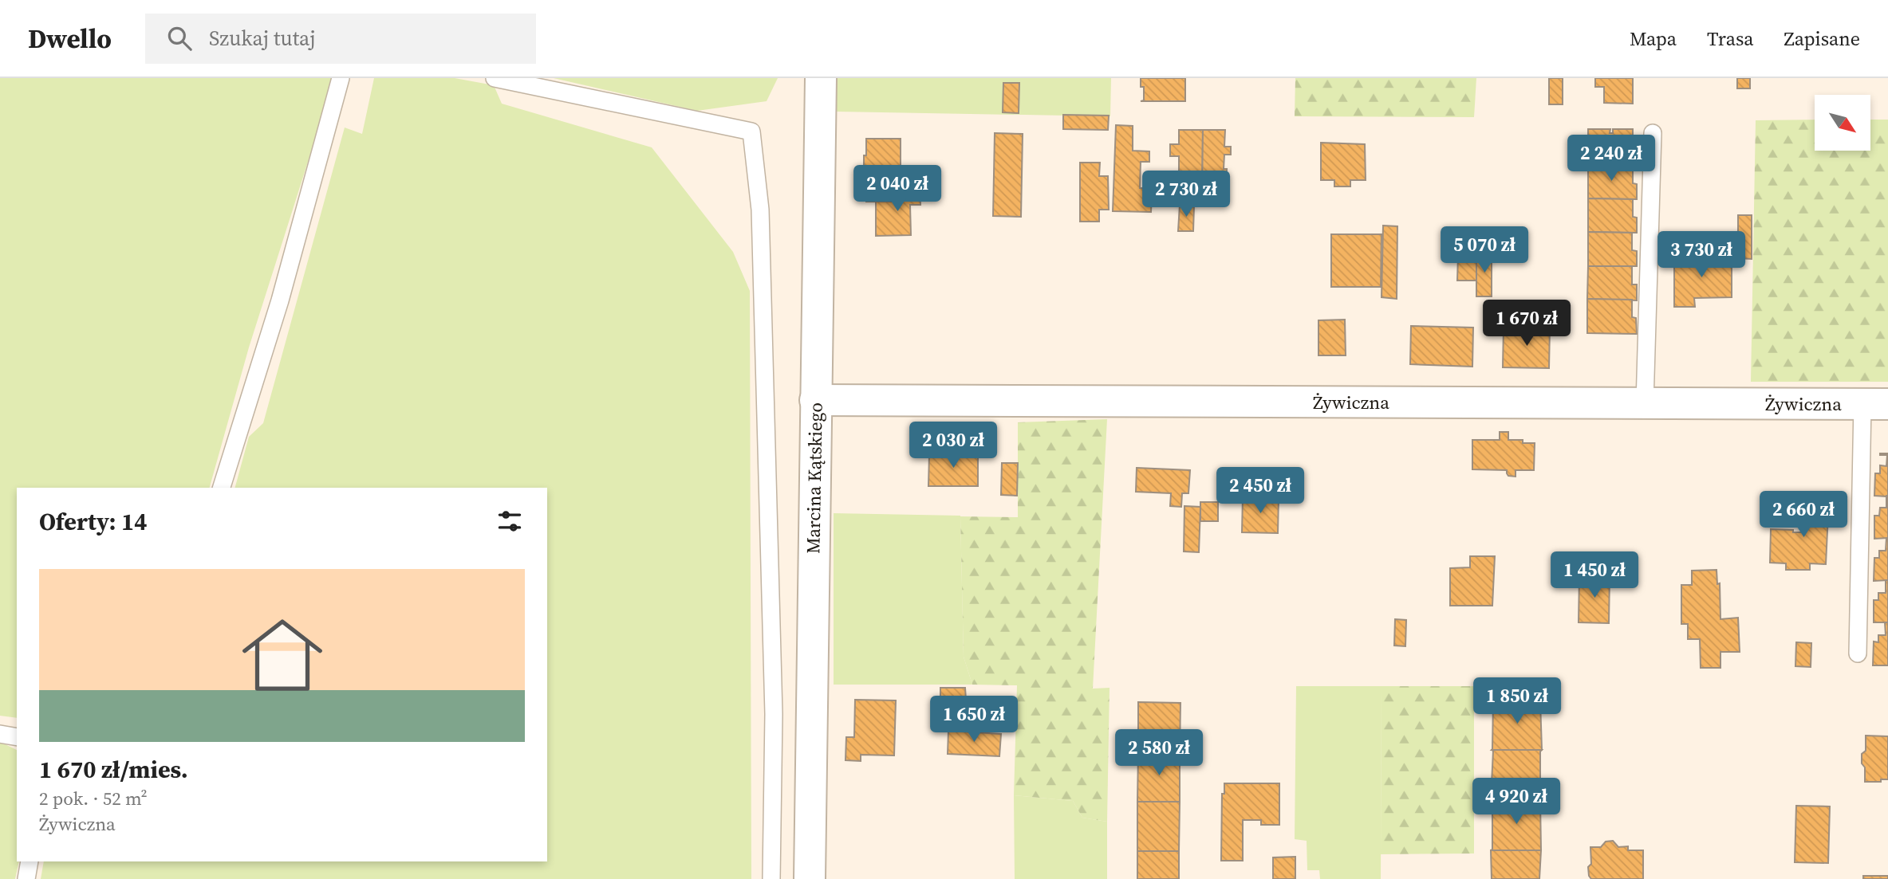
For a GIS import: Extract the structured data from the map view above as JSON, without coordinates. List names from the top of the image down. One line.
{"streets":{"street":["Żywiczna","Marcina Kątskiego"]},"crossings":[["Żywiczna","Marcina Kątskiego"]],"north":"bottom right","page":{"header":"Dwello","search":"Szukaj tutaj","nav":["Mapa","Trasa","Zapisane"],"price":["2 240 zł","2 040 zł","2 730 zł","5 070 zł","3 730 zł","1 670 zł","2 030 zł","2 450 zł","2 660 zł","1 450 zł","1 850 zł","1 650 zł","2 580 zł","4 920 zł"],"heading":"Oferty: 14","list":[{"name":"1 670 zł/mies.","note":"2 pok. · 52 m² · Żywiczna"}]}}
